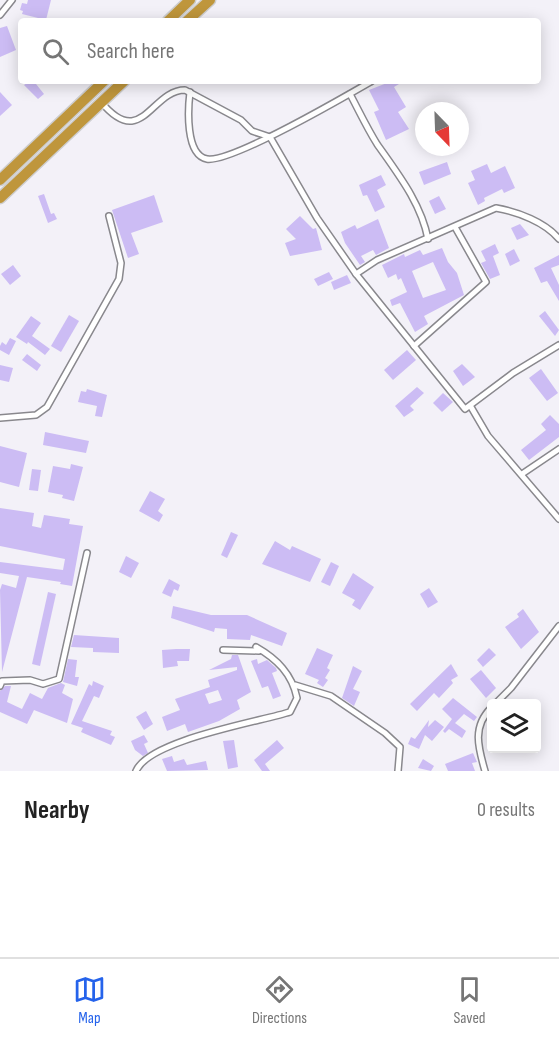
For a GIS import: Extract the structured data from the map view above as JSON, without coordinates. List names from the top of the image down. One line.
{"north":"bottom right","page":{"search":"Search here","heading":["Nearby","0 results"],"nav":["Map","Directions","Saved"]}}
